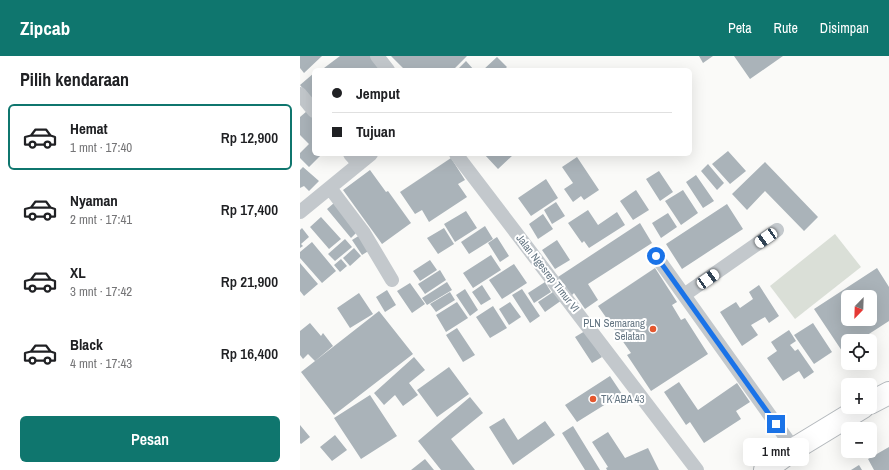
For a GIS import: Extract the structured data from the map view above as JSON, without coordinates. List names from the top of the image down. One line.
{"streets":{"street":["Jalan Ngesrep Timur VI"]},"places":["PLN Semarang Selatan","TK ABA 43"],"north":"bottom left","page":{"header":"Zipcab","nav":["Peta","Rute","Disimpan"],"heading":"Pilih kendaraan","banner":["Jemput","Tujuan"],"list":[{"name":"Hemat","note":"1 mnt · 17:40","value":"Rp 12,900"},{"name":"Nyaman","note":"2 mnt · 17:41","value":"Rp 17,400"},{"name":"XL","note":"3 mnt · 17:42","value":"Rp 21,900"},{"name":"Black","note":"4 mnt · 17:43","value":"Rp 16,400"}],"map_buttons":["+","−"],"buttons":"Pesan","bubble":"1 mnt"}}
